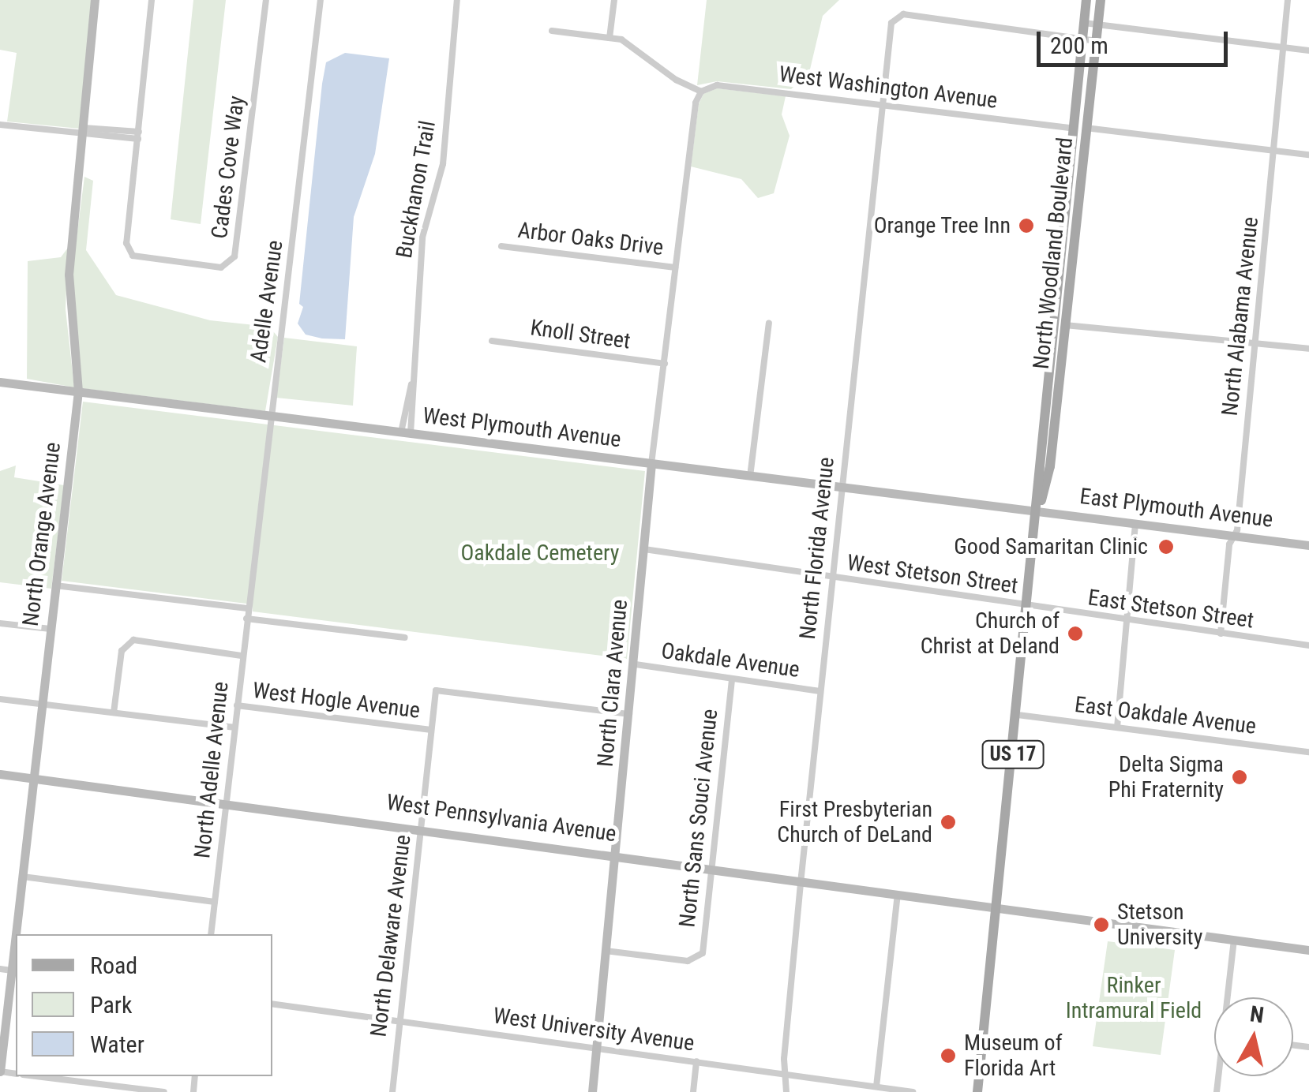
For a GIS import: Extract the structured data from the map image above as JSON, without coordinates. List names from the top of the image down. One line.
{"streets":{"main road":["North Woodland Boulevard","US 17"],"street":["West Washington Avenue","Cades Cove Way","Buckhanon Trail","Arbor Oaks Drive","Adelle Avenue","North Alabama Avenue","Knoll Street","West Plymouth Avenue","East Plymouth Avenue","North Orange Avenue","North Florida Avenue","West Stetson Street","East Stetson Street","Oakdale Avenue","North Clara Avenue","West Hogle Avenue","East Oakdale Avenue","North Adelle Avenue","West Pennsylvania Avenue","North Sans Souci Avenue","North Delaware Avenue","West University Avenue"]},"crossings":[["West Washington Avenue","North Woodland Boulevard"],["West Washington Avenue","North Alabama Avenue"],["West Washington Avenue","North Florida Avenue"],["West Washington Avenue","North Clara Avenue"],["Buckhanon Trail","West Plymouth Avenue"],["Arbor Oaks Drive","North Clara Avenue"],["North Woodland Boulevard","West Plymouth Avenue"],["North Woodland Boulevard","East Plymouth Avenue"],["North Woodland Boulevard","North Florida Avenue"],["North Woodland Boulevard","West Stetson Street"],["North Woodland Boulevard","East Stetson Street"],["North Woodland Boulevard","East Oakdale Avenue"],["North Woodland Boulevard","West Pennsylvania Avenue"],["Adelle Avenue","West Plymouth Avenue"],["Adelle Avenue","North Adelle Avenue"],["North Alabama Avenue","East Plymouth Avenue"],["North Alabama Avenue","East Stetson Street"],["Knoll Street","North Clara Avenue"],["West Plymouth Avenue","East Plymouth Avenue"],["West Plymouth Avenue","North Orange Avenue"],["West Plymouth Avenue","North Florida Avenue"],["West Plymouth Avenue","North Clara Avenue"],["North Orange Avenue","West Hogle Avenue"],["North Orange Avenue","West Pennsylvania Avenue"],["North Florida Avenue","West Stetson Street"],["North Florida Avenue","Oakdale Avenue"],["North Florida Avenue","West Pennsylvania Avenue"],["North Florida Avenue","West University Avenue"],["West Stetson Street","East Stetson Street"],["West Stetson Street","North Clara Avenue"],["Oakdale Avenue","North Clara Avenue"],["Oakdale Avenue","North Sans Souci Avenue"],["North Clara Avenue","West Pennsylvania Avenue"],["North Clara Avenue","North Sans Souci Avenue"],["North Clara Avenue","North Delaware Avenue"],["North Clara Avenue","West University Avenue"],["West Hogle Avenue","North Adelle Avenue"],["West Hogle Avenue","North Delaware Avenue"],["North Adelle Avenue","West Pennsylvania Avenue"],["West Pennsylvania Avenue","North Sans Souci Avenue"],["West Pennsylvania Avenue","North Delaware Avenue"],["North Delaware Avenue","West University Avenue"]],"parks":["Oakdale Cemetery","Rinker Intramural Field"],"places":["Orange Tree Inn","Good Samaritan Clinic","Church of Christ at Deland","Delta Sigma Phi Fraternity","First Presbyterian Church of DeLand","Stetson University","Museum of Florida Art"],"legend":["Road","Park","Water"],"scale_bar":"200 m","north":"top"}
